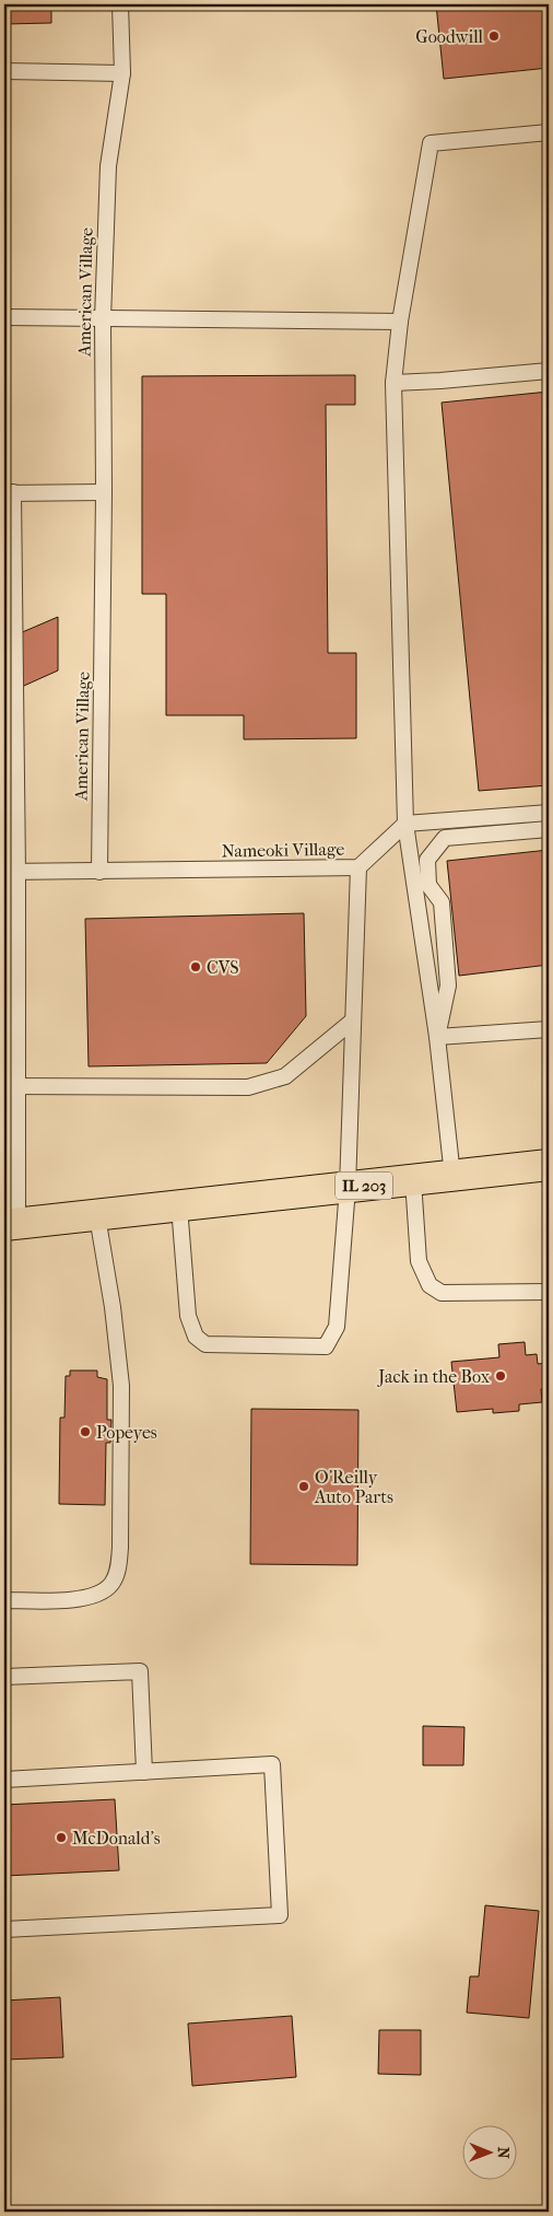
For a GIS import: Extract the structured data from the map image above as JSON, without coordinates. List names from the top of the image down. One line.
{"streets":{"main road":["IL 203"],"lane":["American Village","Nameoki Village"]},"crossings":[["American Village","Nameoki Village"]],"places":["Goodwill","CVS","Jack in the Box","Popeyes","O'Reilly Auto Parts","McDonald's"],"north":"right"}
